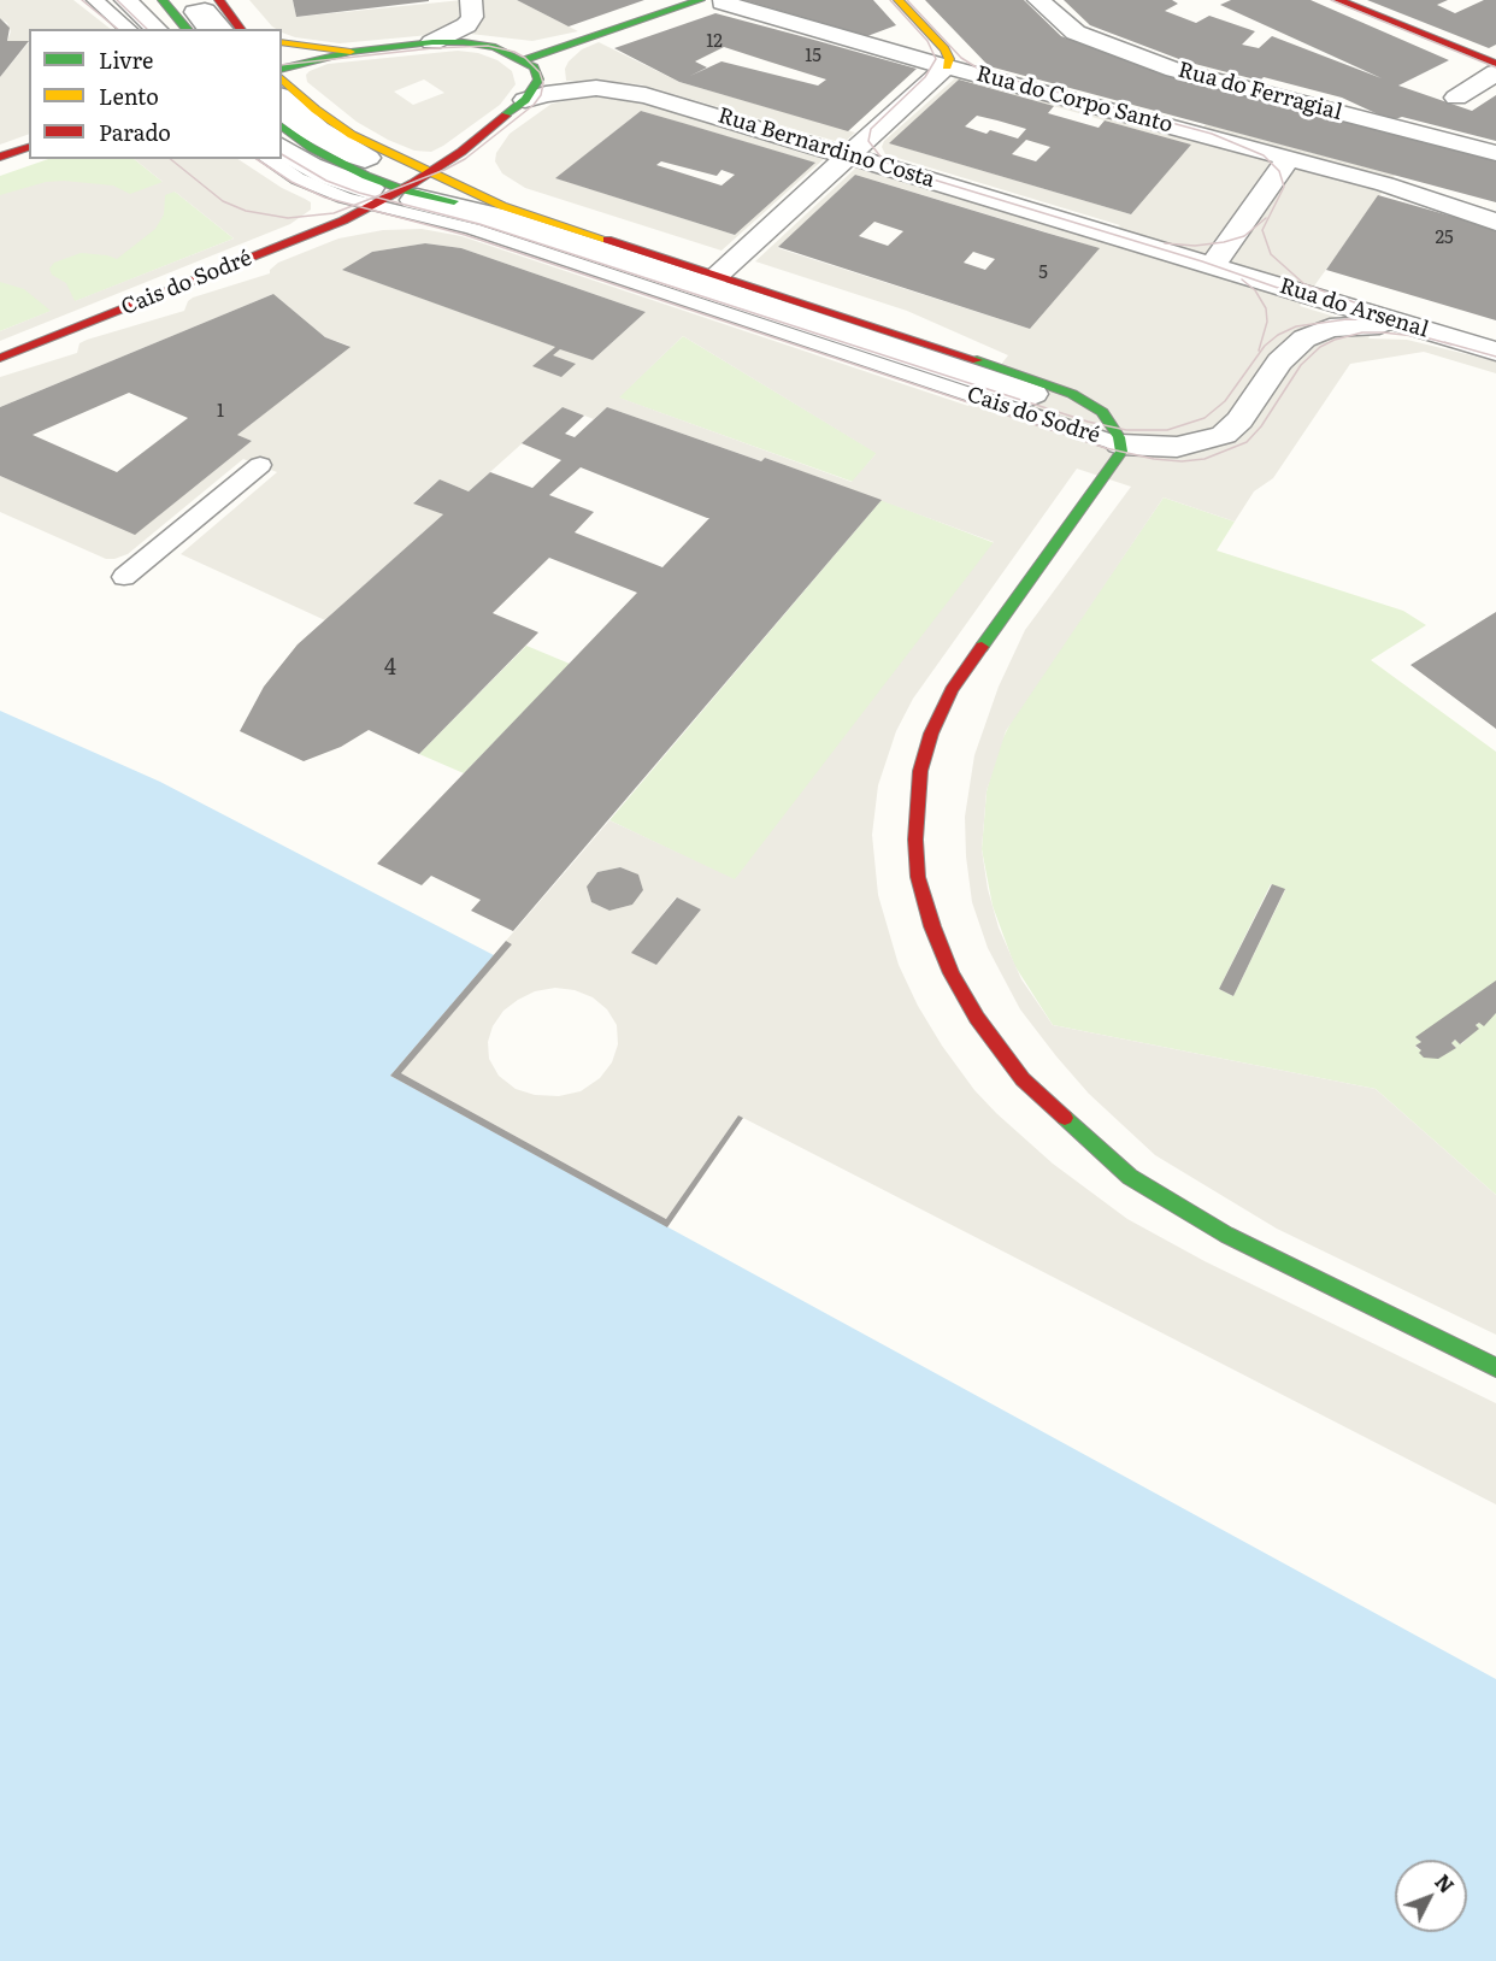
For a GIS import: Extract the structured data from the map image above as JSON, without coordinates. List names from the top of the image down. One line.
{"streets":{"main road":["Cais do Sodré"],"street":["Rua do Ferragial","Rua do Corpo Santo","Rua Bernardino Costa","Rua do Arsenal"]},"crossings":[["Rua Bernardino Costa","Cais do Sodré"],["Rua Bernardino Costa","Rua do Arsenal"]],"house_numbers":["12","15","25","5","1","4"],"legend":["Livre","Lento","Parado"],"north":"top right"}
